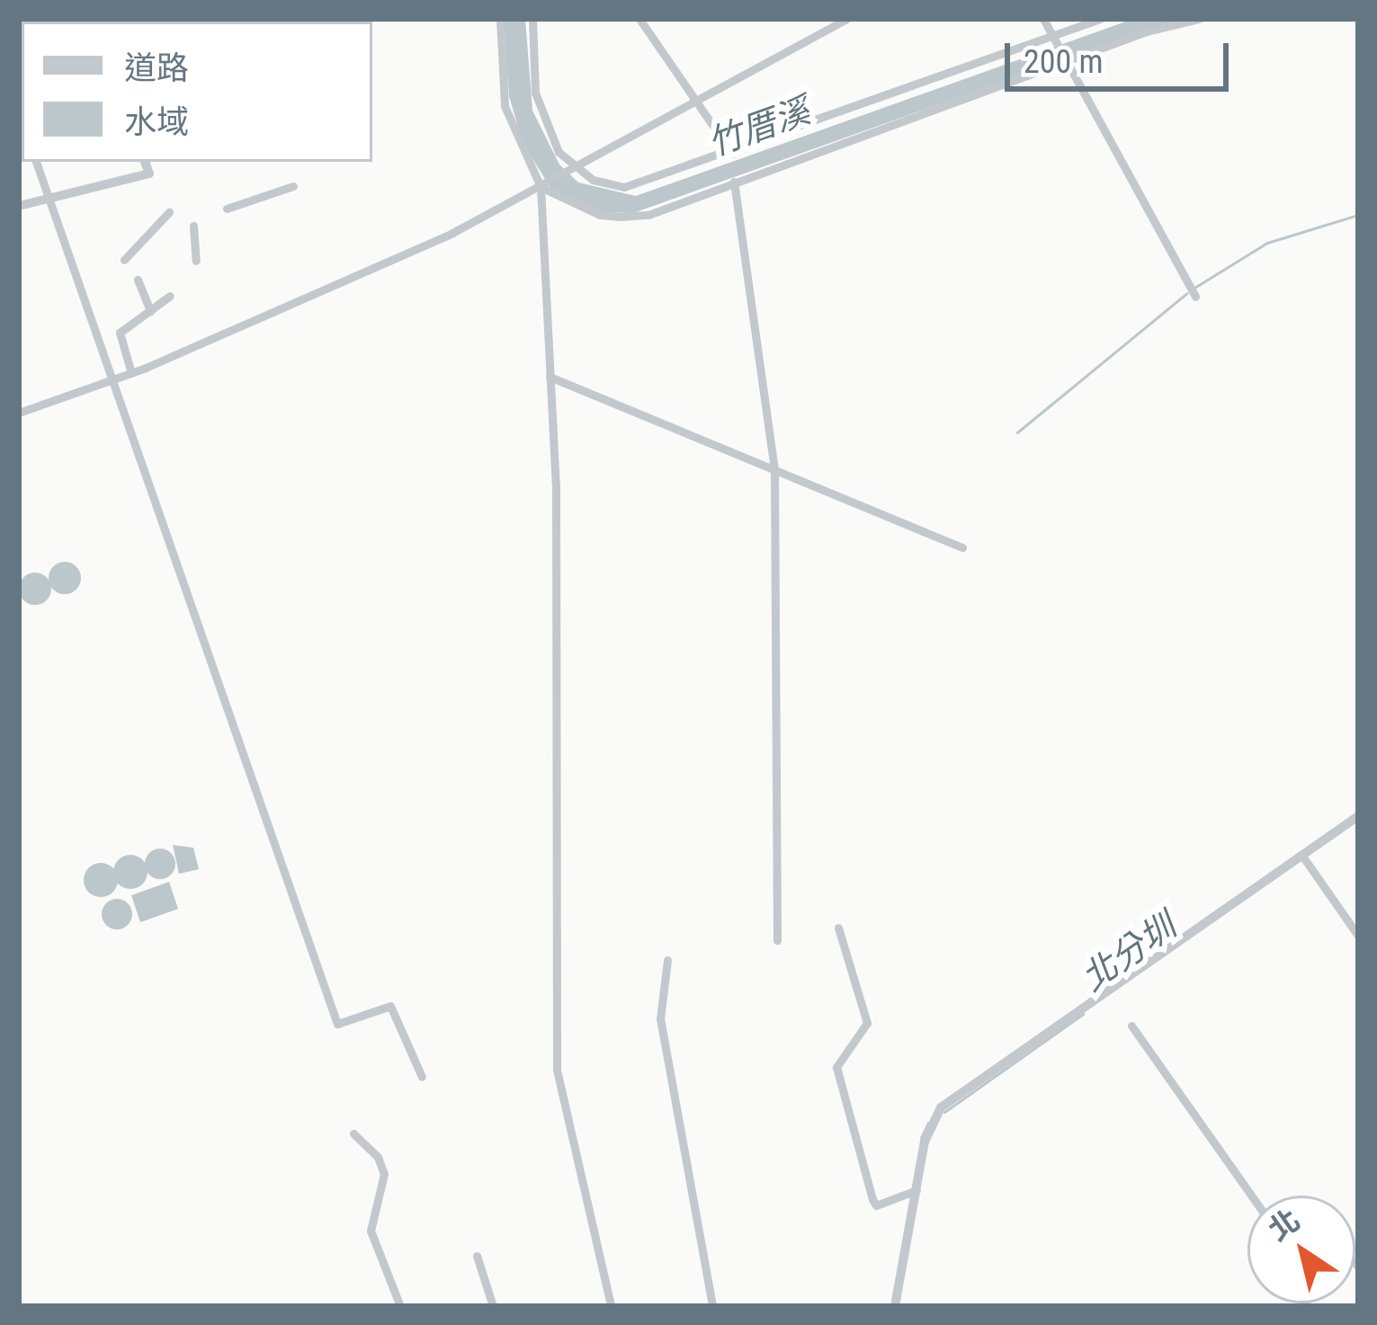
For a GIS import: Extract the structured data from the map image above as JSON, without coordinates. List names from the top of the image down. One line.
{"water":["竹厝溪","北分圳"],"legend":["道路","水域"],"scale_bar":"200 m","north":"top left"}
